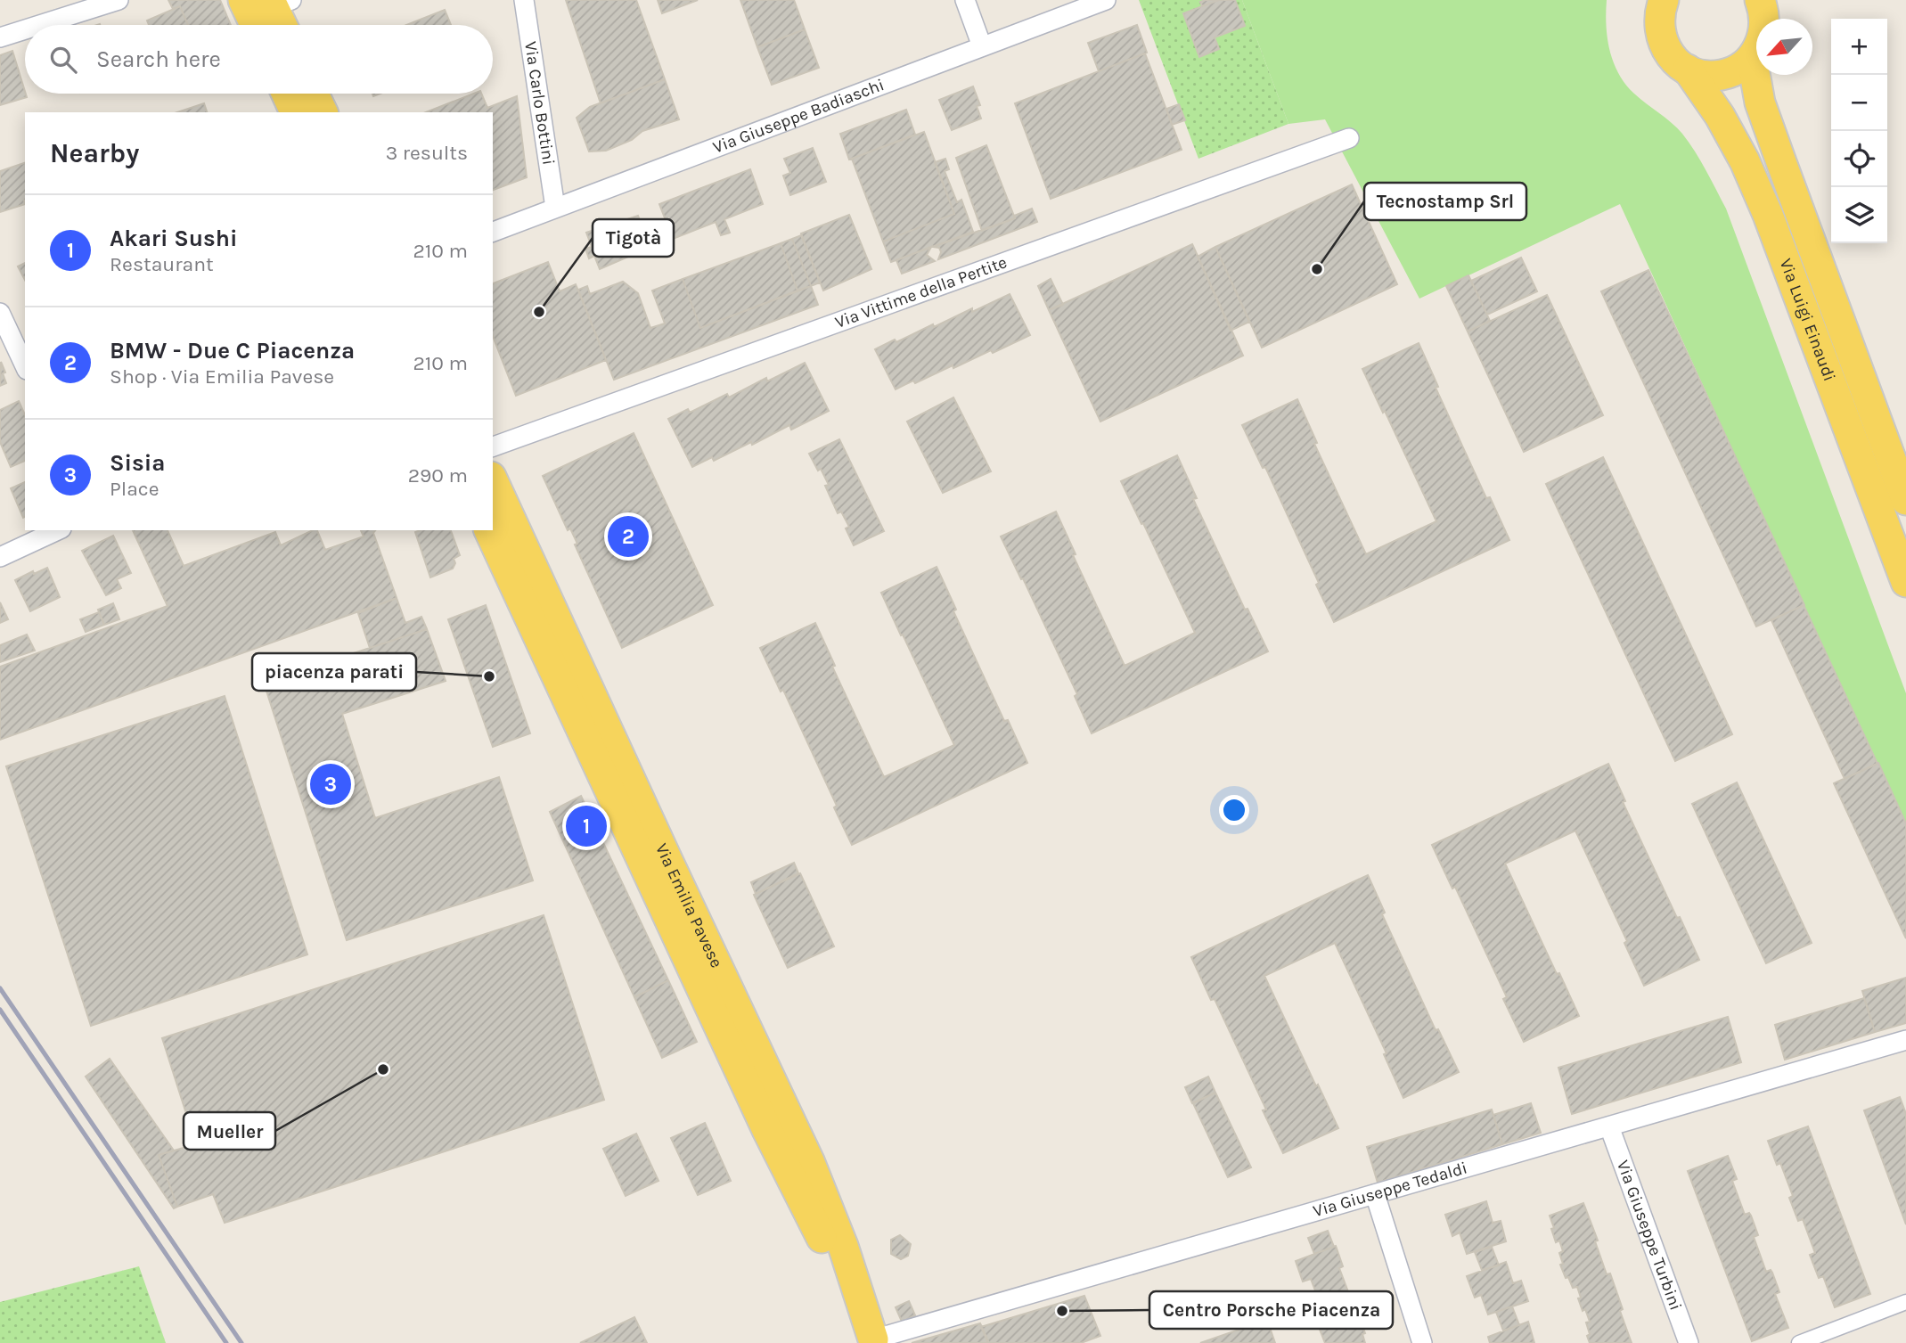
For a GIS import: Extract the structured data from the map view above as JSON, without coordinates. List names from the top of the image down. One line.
{"streets":{"main road":["Via Luigi Einaudi","Via Emilia Pavese"],"street":["Via Carlo Bottini","Via Giuseppe Badiaschi","Via Vittime della Pertite","Via Giuseppe Tedaldi","Via Giuseppe Turbini"]},"crossings":[["Via Carlo Bottini","Via Giuseppe Badiaschi"],["Via Emilia Pavese","Via Giuseppe Tedaldi"],["Via Giuseppe Tedaldi","Via Giuseppe Turbini"]],"places":["Tecnostamp Srl","Tigotà","piacenza parati","Mueller","Centro Porsche Piacenza"],"north":"bottom left","page":{"map_buttons":["+","−"],"search":"Search here","heading":["Nearby","3 results"],"list":[{"mark":"1","name":"Akari Sushi","note":"Restaurant","value":"210 m"},{"mark":"2","name":"BMW - Due C Piacenza","note":"Shop · Via Emilia Pavese","value":"210 m"},{"mark":"3","name":"Sisia","note":"Place","value":"290 m"}],"pins":["2","3","1"]}}
